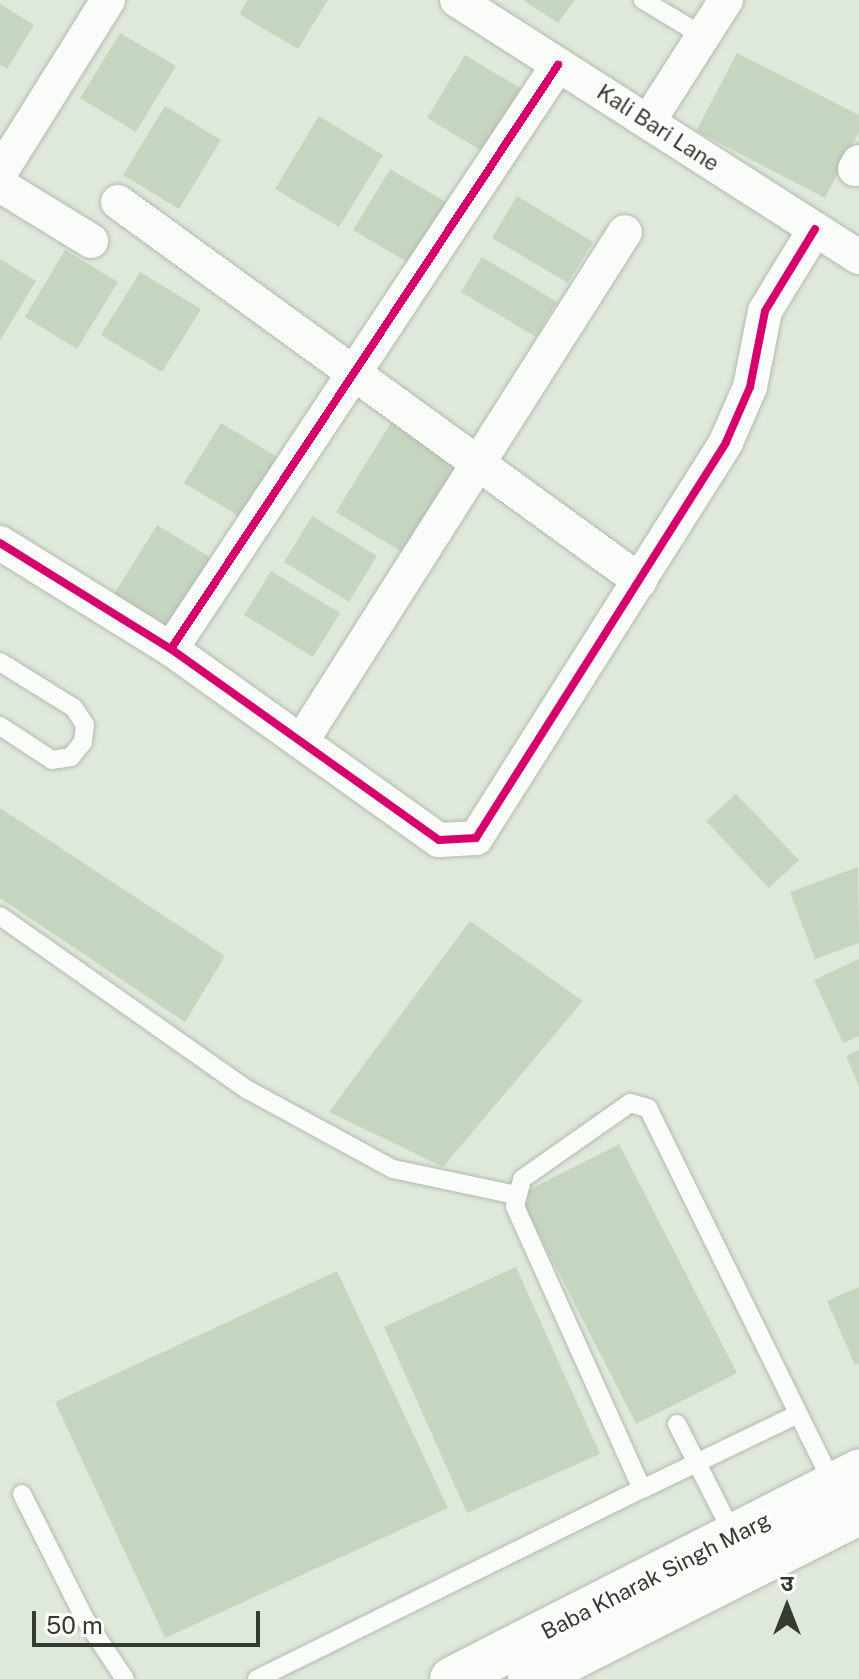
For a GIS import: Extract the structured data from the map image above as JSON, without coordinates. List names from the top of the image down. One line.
{"streets":{"main road":["Baba Kharak Singh Marg"],"street":["Kali Bari Lane"]},"scale_bar":"50 m","north":"top"}
